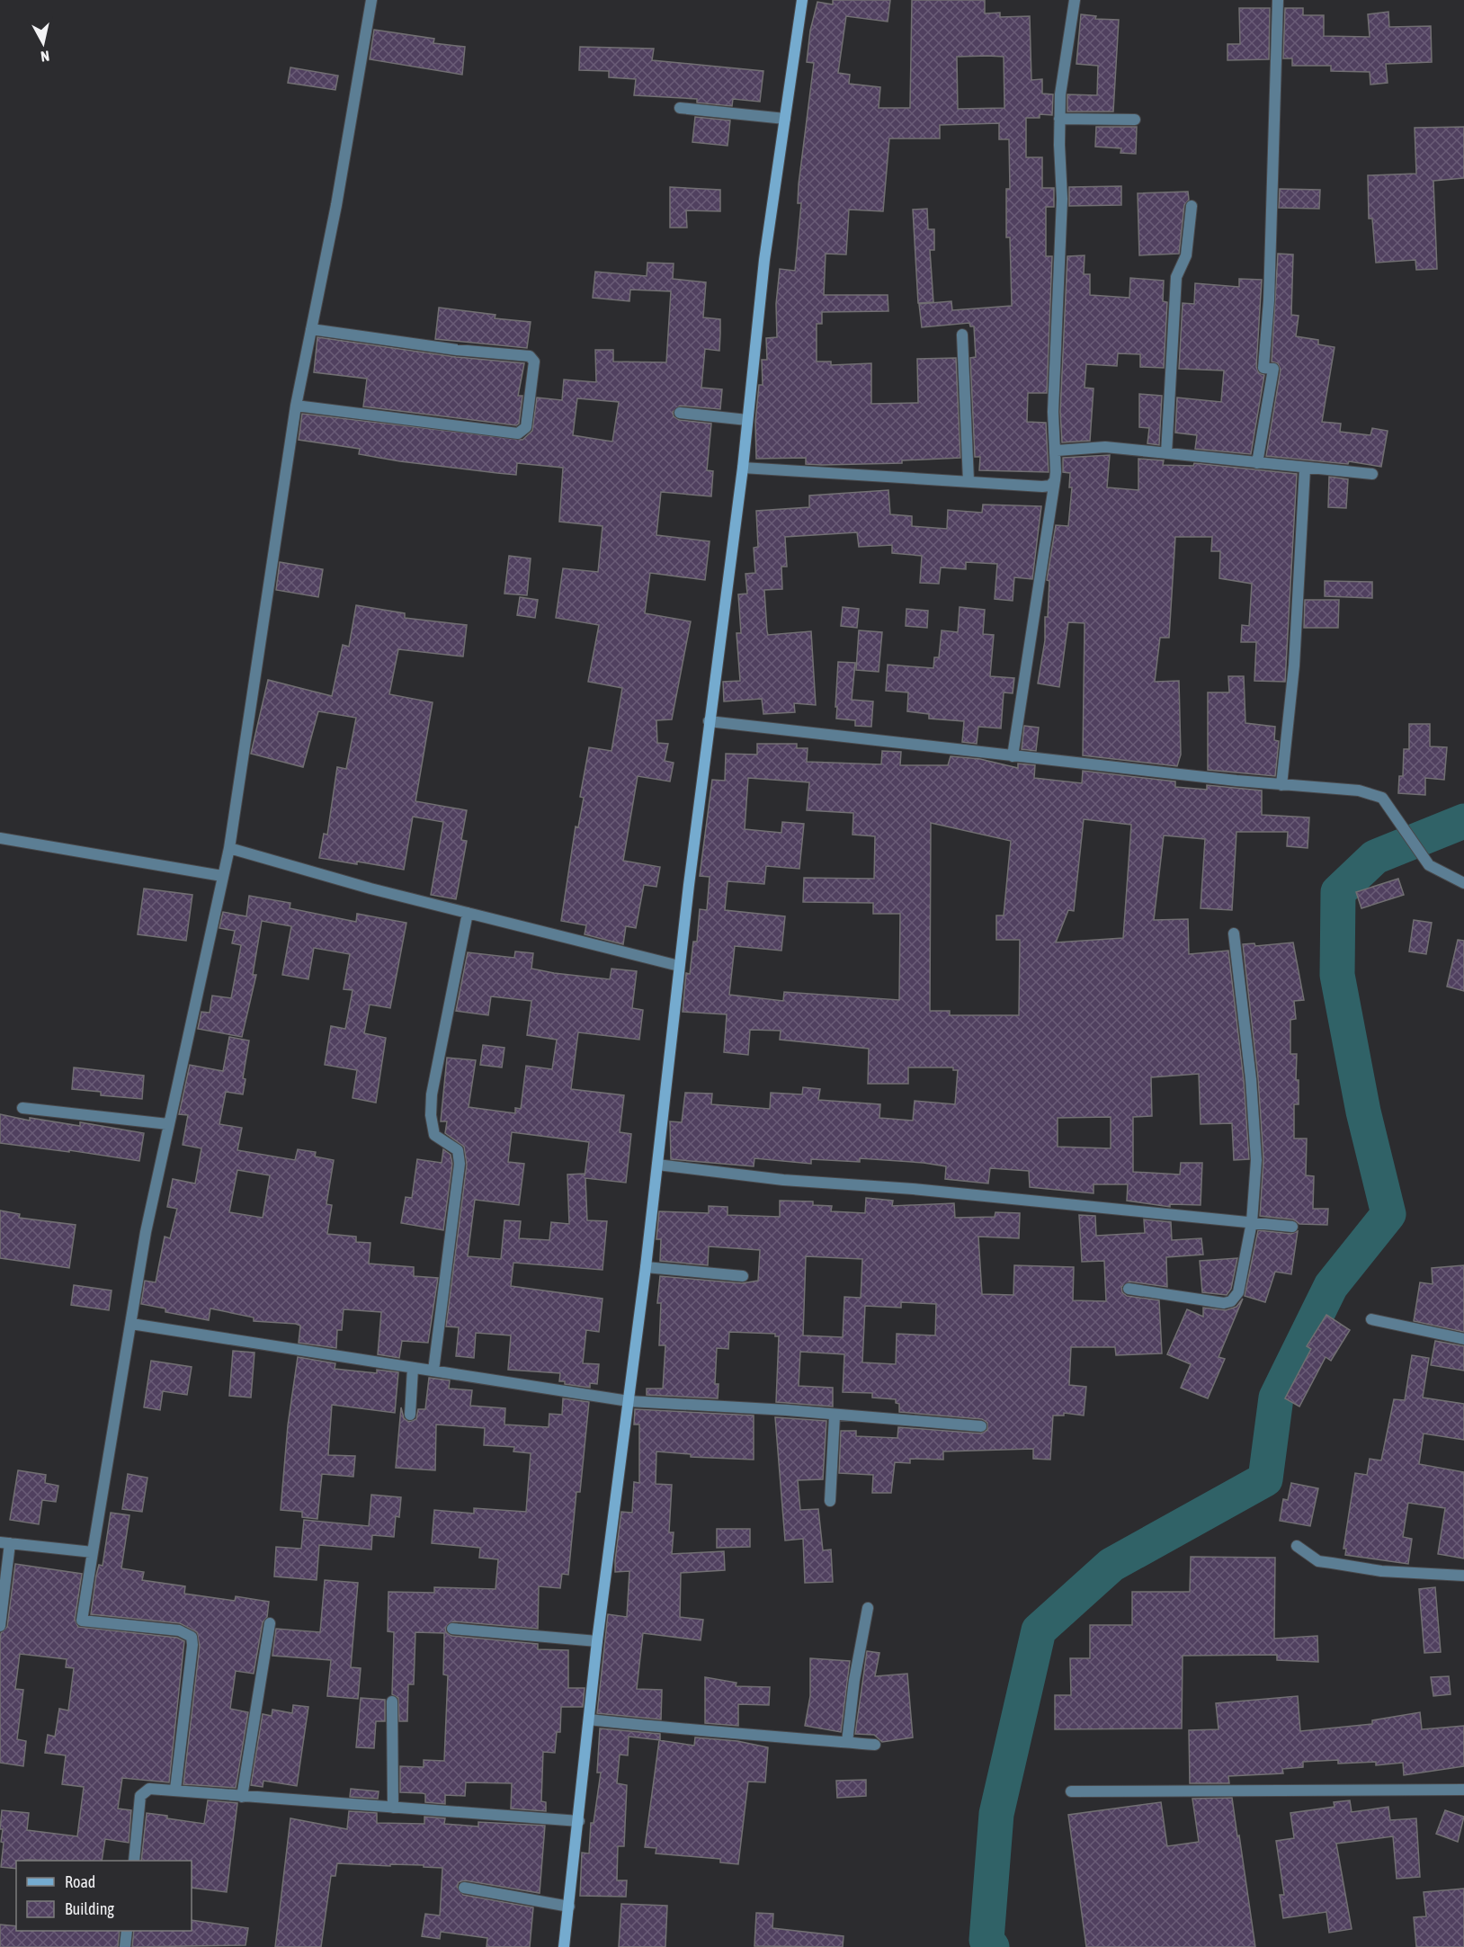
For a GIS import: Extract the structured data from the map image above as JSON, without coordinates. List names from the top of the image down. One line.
{"legend":["Road","Building"],"north":"bottom"}
